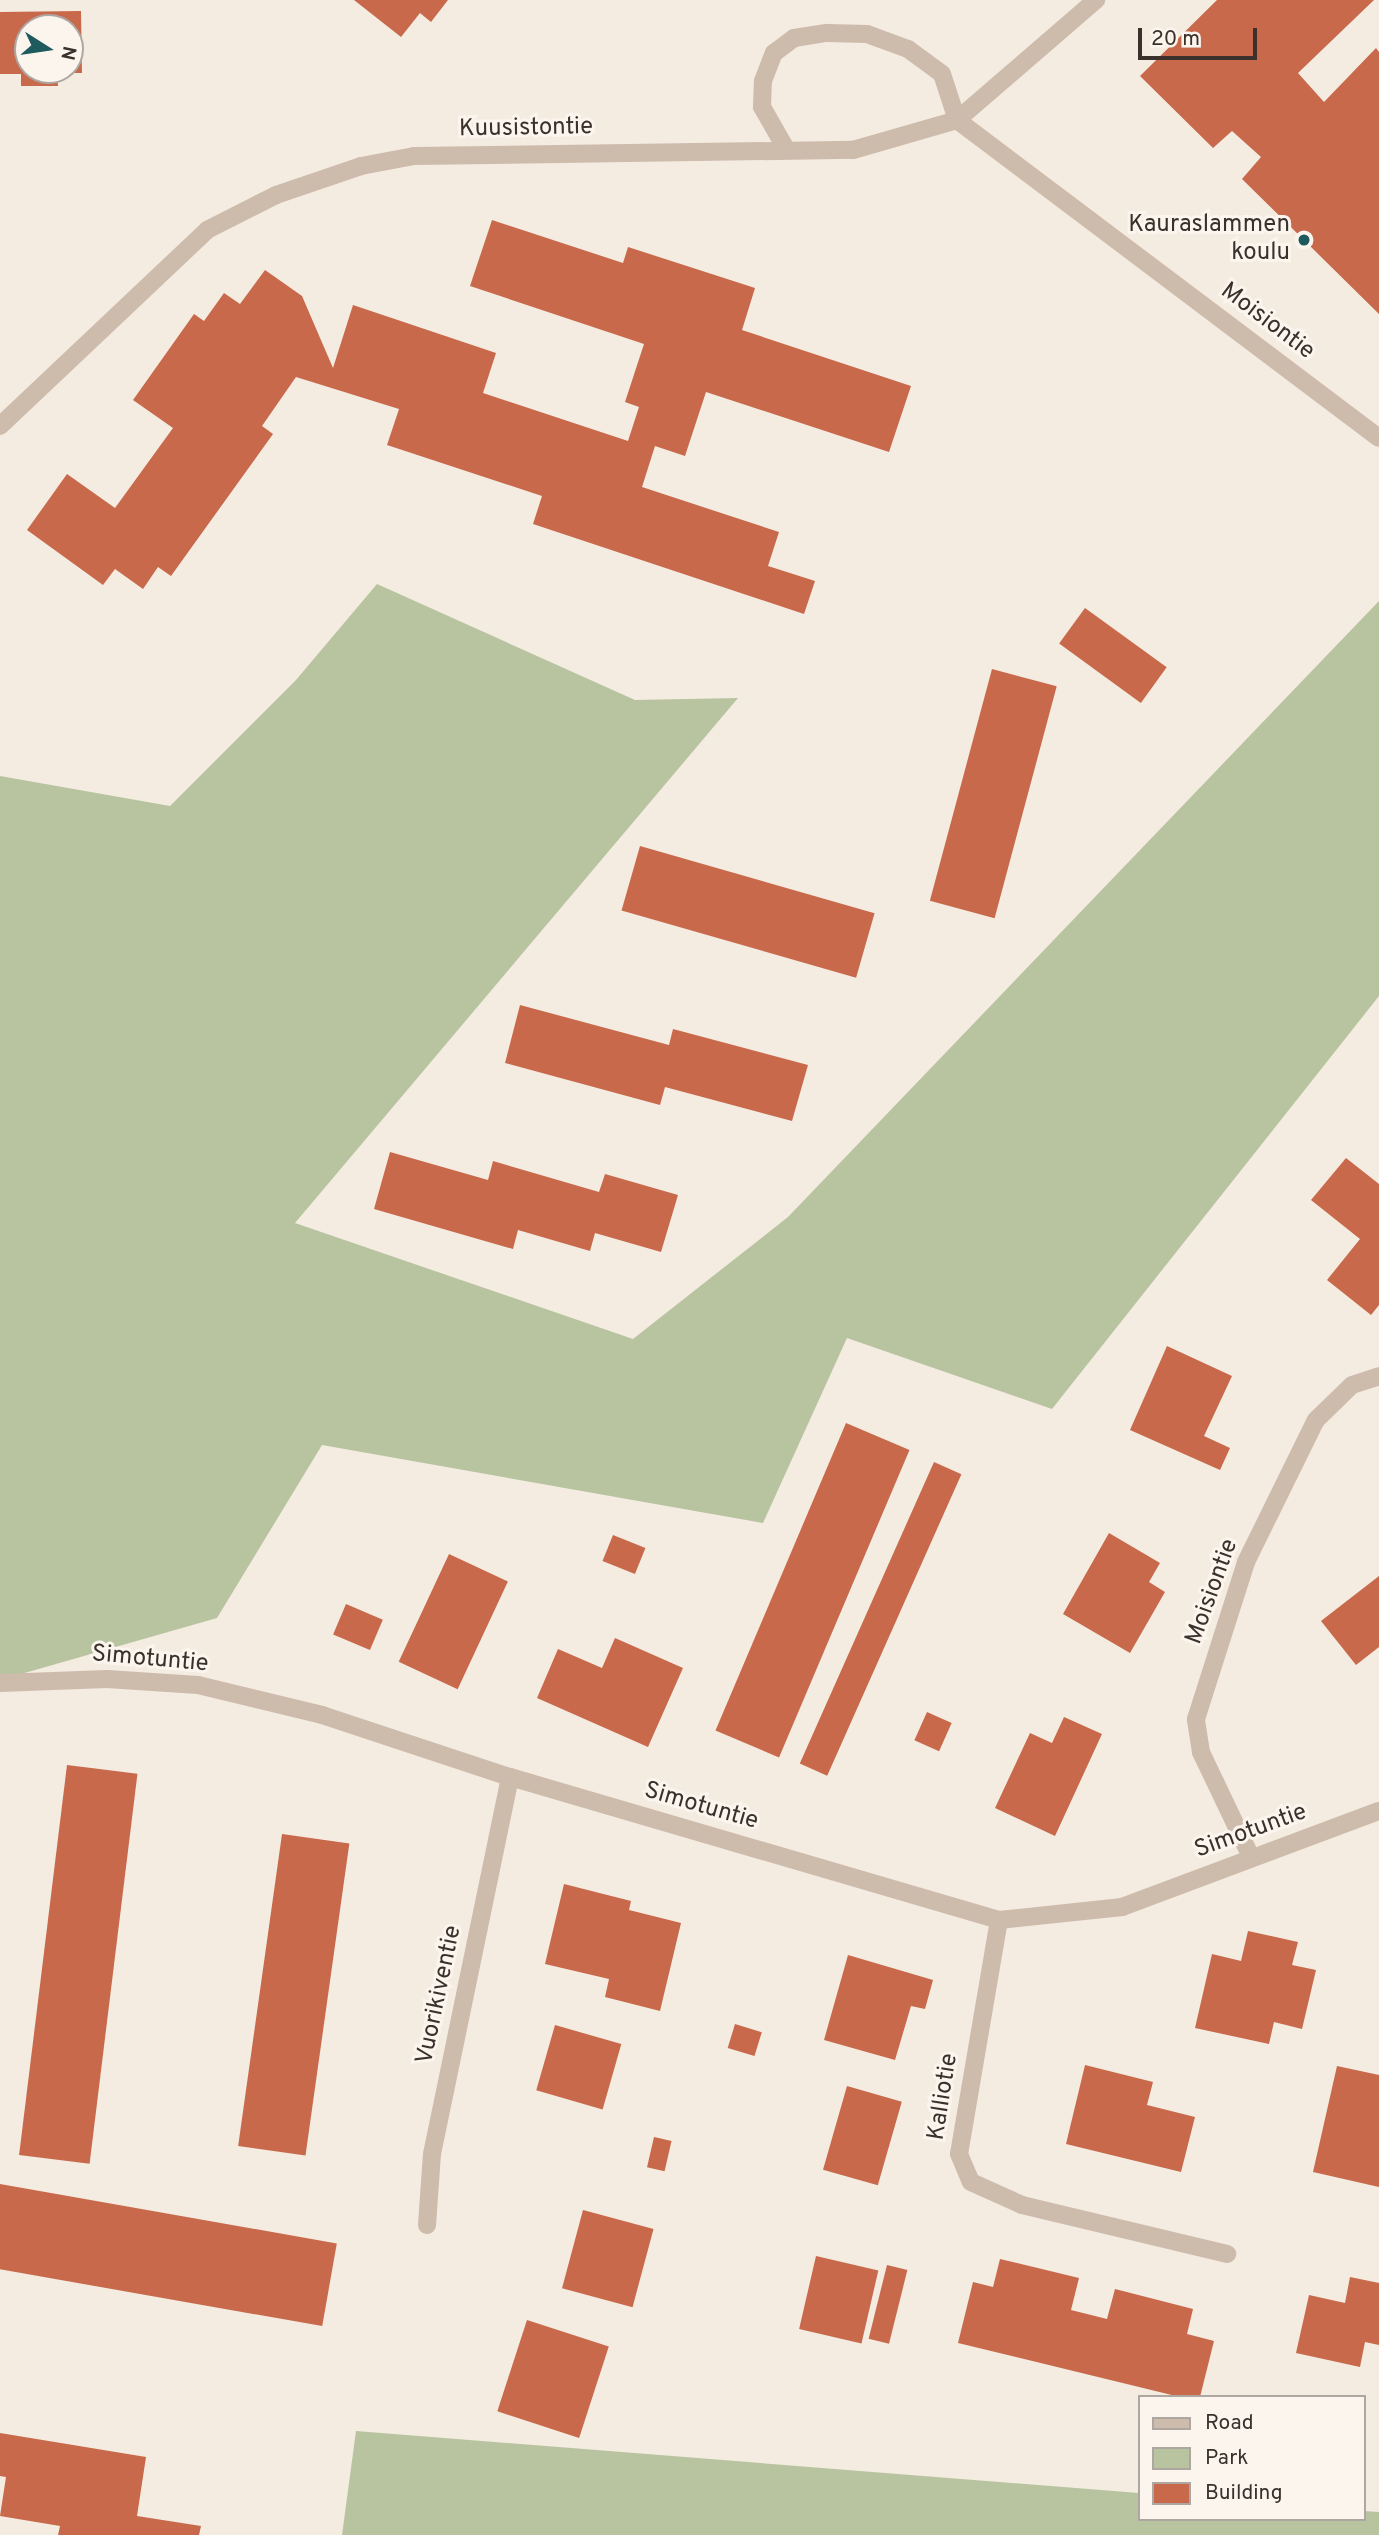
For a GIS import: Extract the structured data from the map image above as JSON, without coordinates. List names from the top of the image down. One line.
{"streets":{"street":["Kuusistontie","Moisiontie","Simotuntie","Vuorikiventie","Kalliotie"]},"crossings":[["Kuusistontie","Moisiontie"],["Moisiontie","Simotuntie"],["Simotuntie","Vuorikiventie"],["Simotuntie","Kalliotie"]],"places":["Kauraslammen koulu"],"legend":["Road","Park","Building"],"scale_bar":"20 m","north":"right"}
